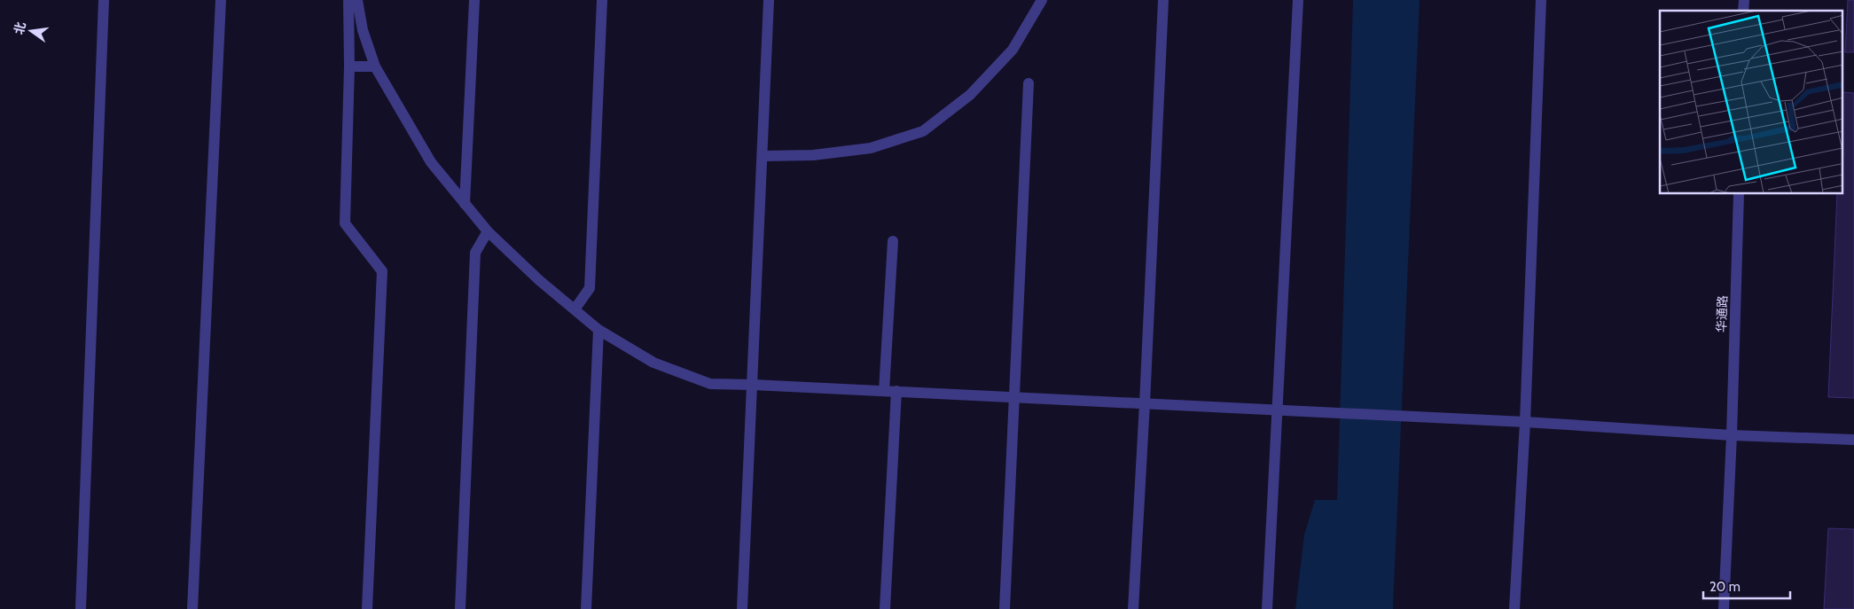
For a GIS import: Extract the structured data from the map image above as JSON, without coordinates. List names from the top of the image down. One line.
{"streets":{"street":["华通路"]},"scale_bar":"20 m","north":"left"}
